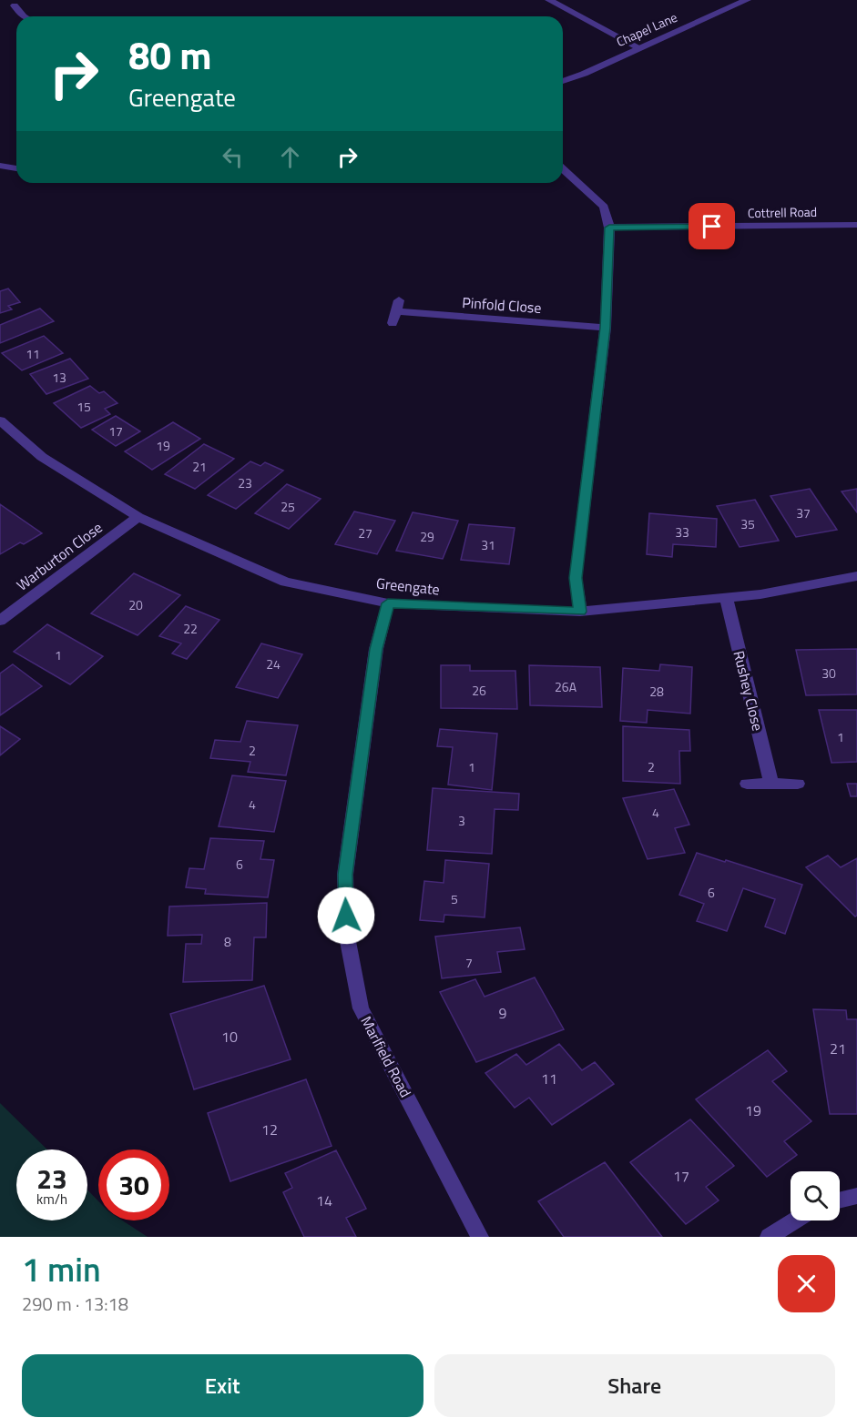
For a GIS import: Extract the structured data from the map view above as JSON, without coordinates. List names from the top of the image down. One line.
{"streets":{"street":["Chapel Lane","Cottrell Road","Pinfold Close","Warburton Close","Greengate","Rushey Close","Marlfield Road"]},"crossings":[["Warburton Close","Greengate"],["Greengate","Rushey Close"],["Greengate","Marlfield Road"]],"house_numbers":["11","13","15","17","19","21","23","25","37","35","33","27","29","31","20","22","1","24","30","26A","26","28","1","2","1","2","4","4","3","6","6","5","8","7","9","10","21","11","19","12","17","14"],"page":{"turn":["80 m","Greengate"],"speed":"23 km/h","limit":"30","heading":["1 min","290 m · 13:18"],"buttons":["Exit","Share"]}}
